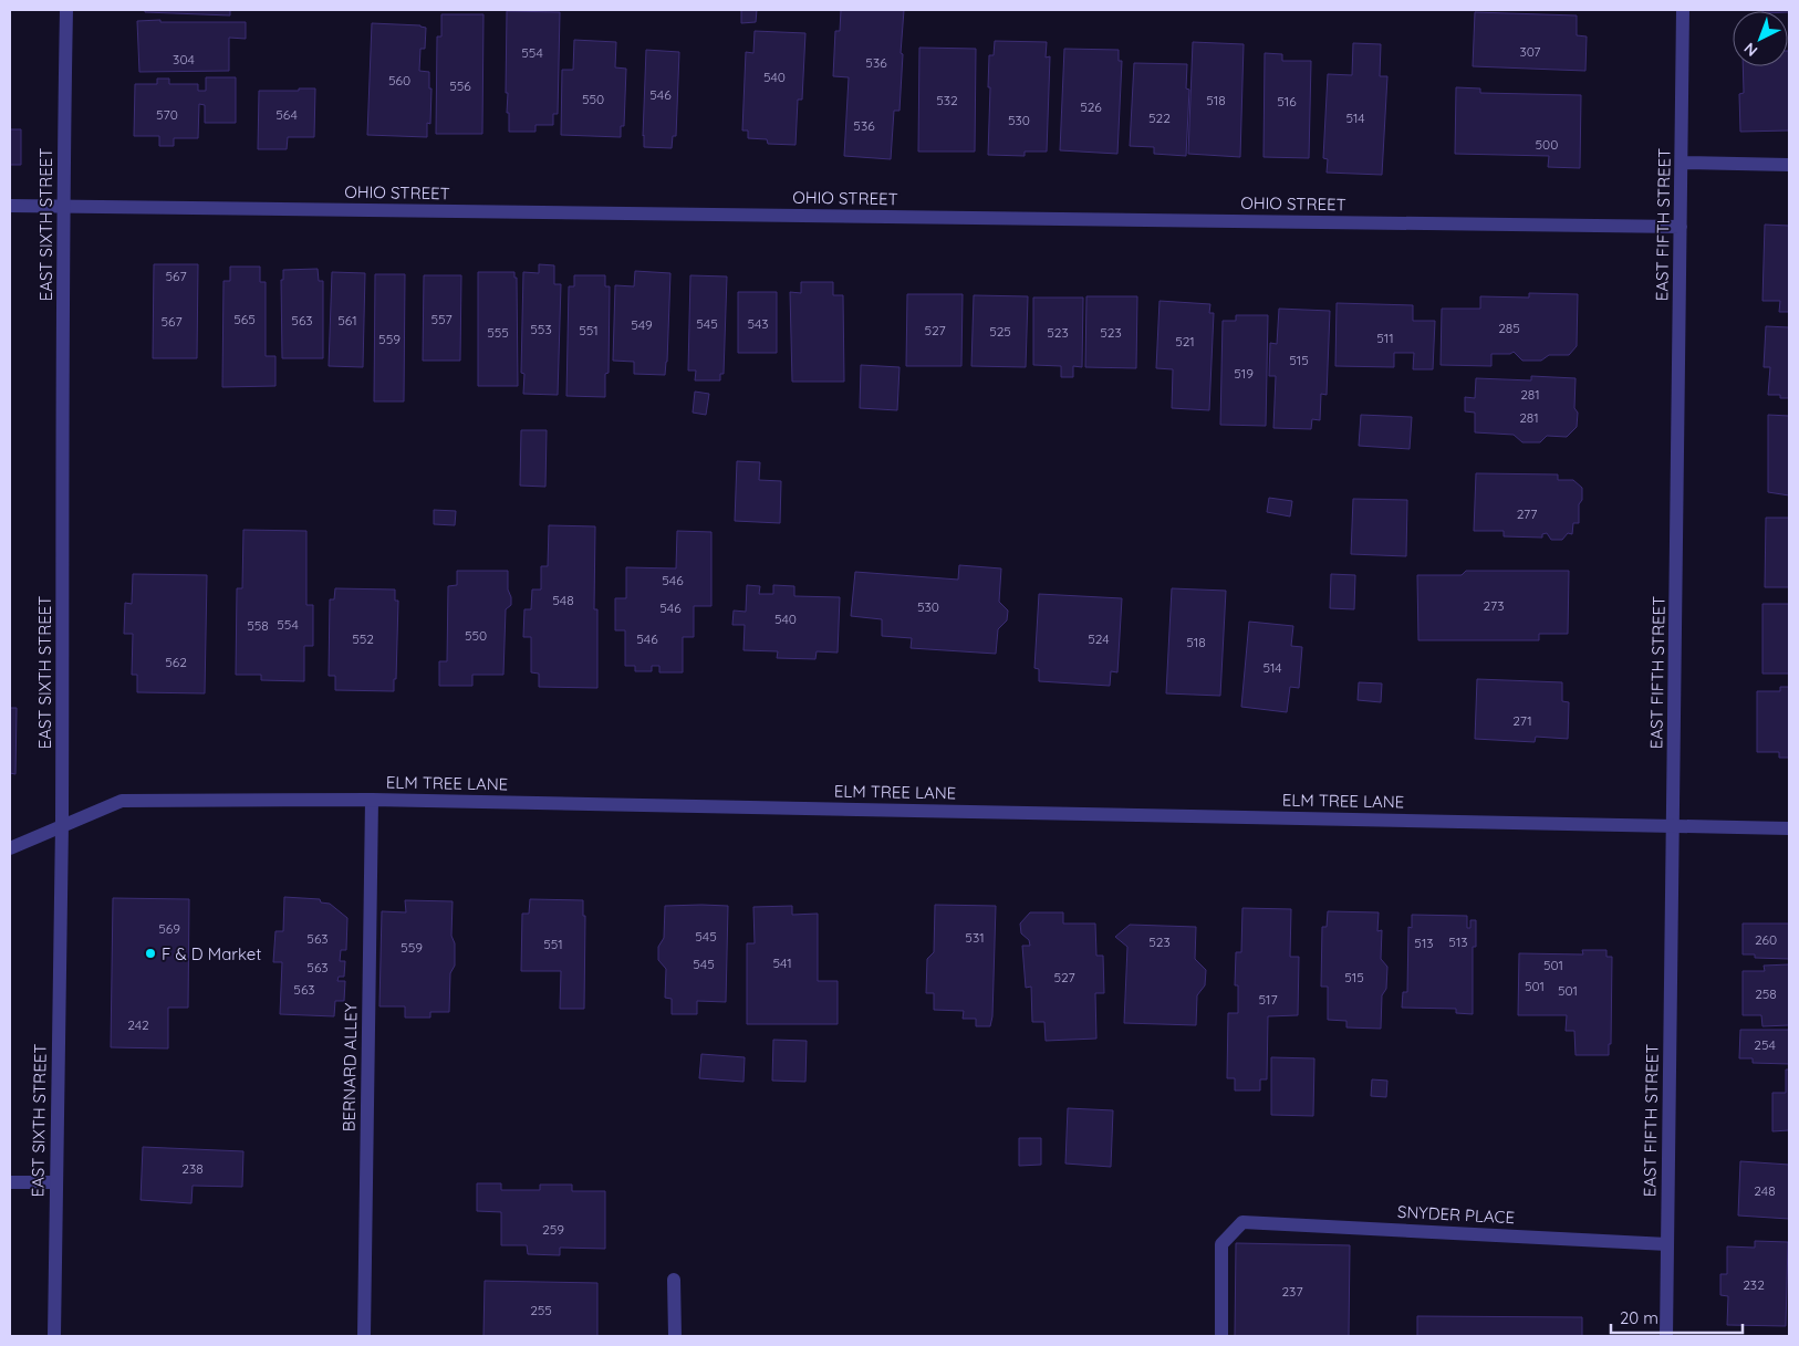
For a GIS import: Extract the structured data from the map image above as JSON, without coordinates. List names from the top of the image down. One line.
{"streets":{"street":["OHIO STREET","EAST SIXTH STREET","EAST FIFTH STREET","ELM TREE LANE","BERNARD ALLEY","SNYDER PLACE"]},"crossings":[["OHIO STREET","EAST SIXTH STREET"],["OHIO STREET","EAST FIFTH STREET"],["EAST SIXTH STREET","ELM TREE LANE"],["EAST FIFTH STREET","ELM TREE LANE"],["EAST FIFTH STREET","SNYDER PLACE"],["ELM TREE LANE","BERNARD ALLEY"]],"places":["F & D Market"],"house_numbers":["307","554","304","536","540","560","556","546","550","532","518","516","526","570","564","522","514","530","536","500","567","565","557","563","561","567","545","543","549","285","553","551","527","525","555","523","523","511","559","521","515","519","281","281","277","546","548","273","530","546","540","554","558","550","552","546","524","518","562","514","271","569","545","531","563","260","523","513","513","551","559","541","545","501","563","527","515","501","563","501","258","517","242","254","238","248","259","232","237","255"],"scale_bar":"20 m","north":"bottom left"}
